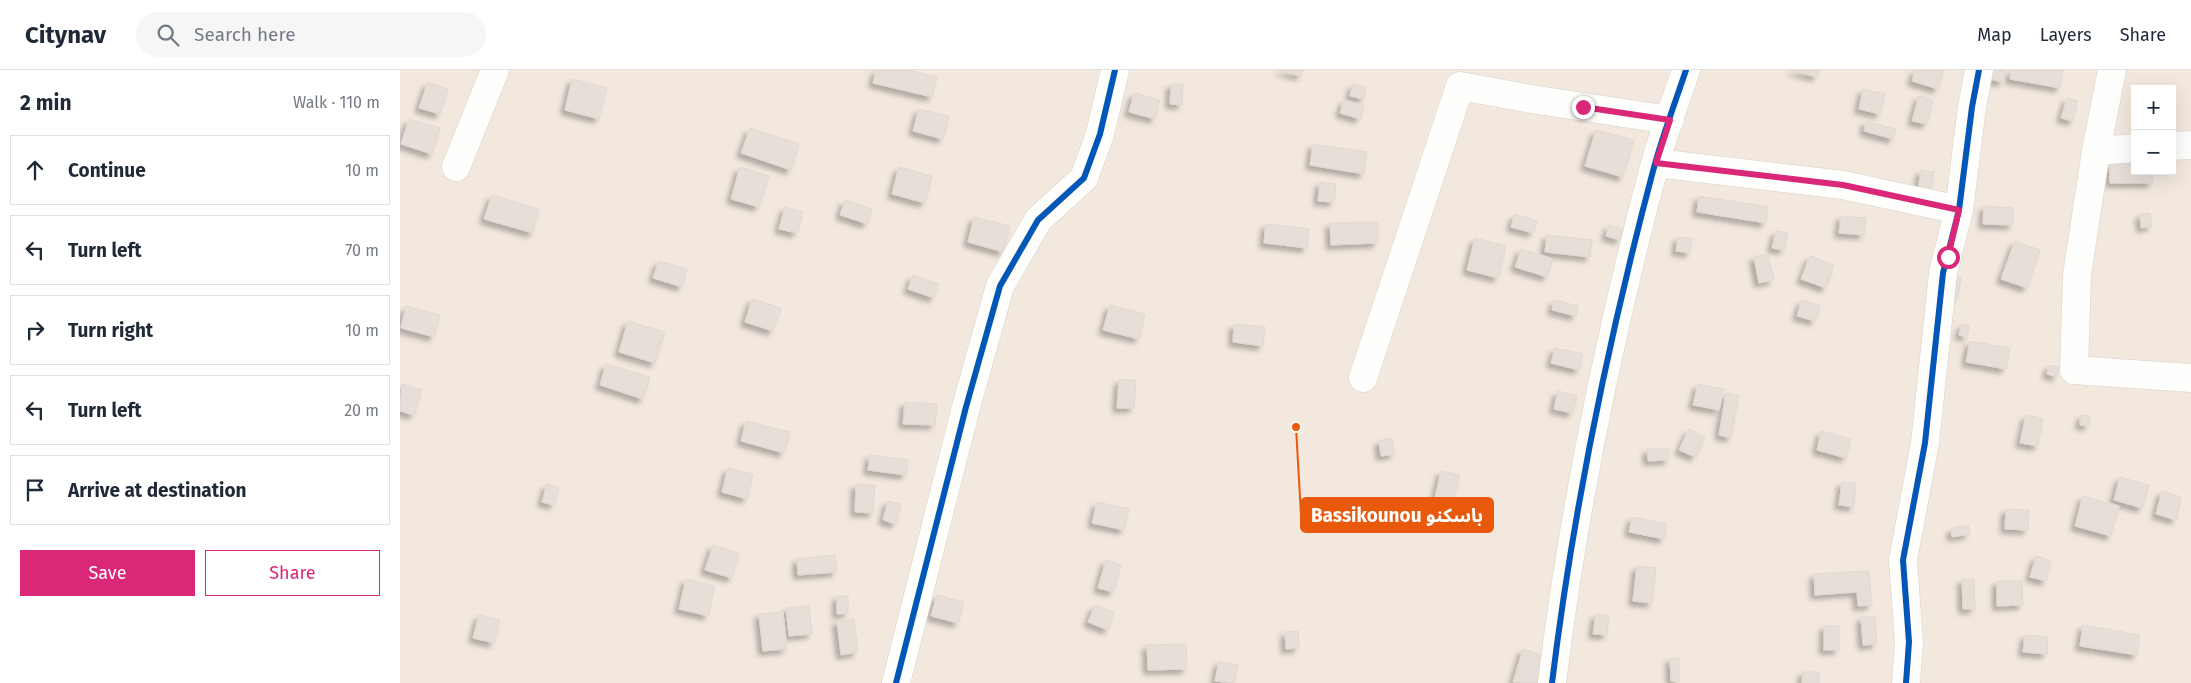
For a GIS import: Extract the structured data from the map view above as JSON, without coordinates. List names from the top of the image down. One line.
{"places":["Bassikounou باسكنو"],"page":{"header":"Citynav","search":"Search here","nav":["Map","Layers","Share"],"heading":["2 min","Walk · 110 m"],"map_buttons":["+","−"],"list":[["Continue","10 m"],["Turn left","70 m"],["Turn right","10 m"],["Turn left","20 m"],"Arrive at destination"],"buttons":["Save","Share"]}}
